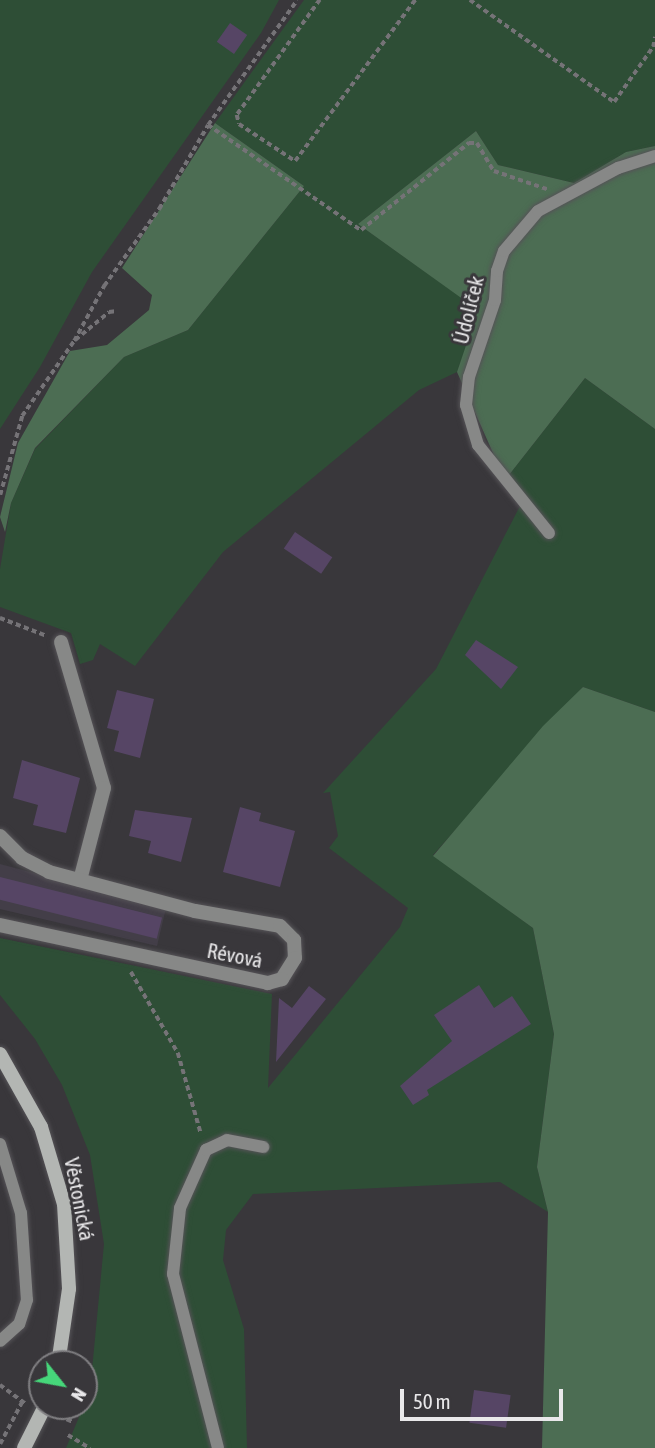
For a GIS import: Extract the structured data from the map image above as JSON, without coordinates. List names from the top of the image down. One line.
{"streets":{"street":["Révová","Věstonická"],"lane":["Údolíček"]},"scale_bar":"50 m","north":"bottom right"}
